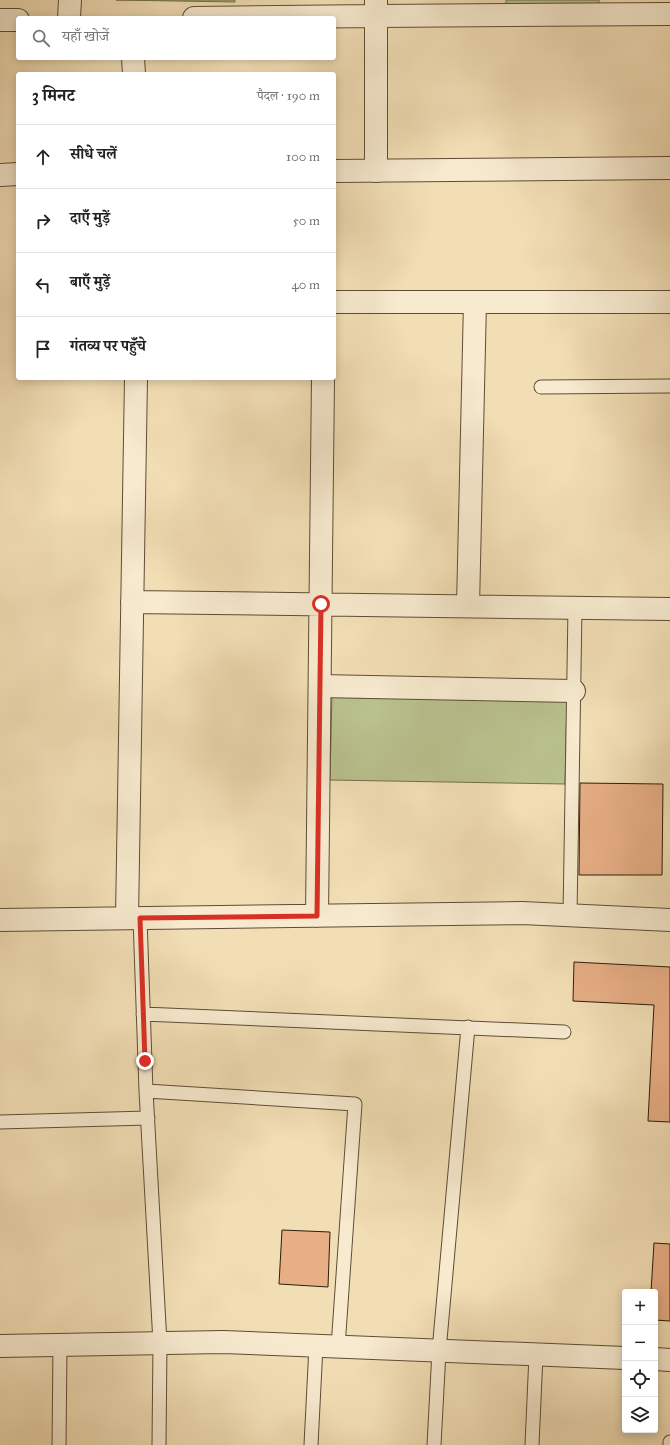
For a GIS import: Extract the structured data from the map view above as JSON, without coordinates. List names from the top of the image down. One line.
{"page":{"search":"यहाँ खोजें","heading":["3 मिनट","पैदल · 190 m"],"list":[["सीधे चलें","100 m"],["दाएँ मुड़ें","50 m"],["बाएँ मुड़ें","40 m"],"गंतव्य पर पहुँचे"],"map_buttons":["+","−"]}}
